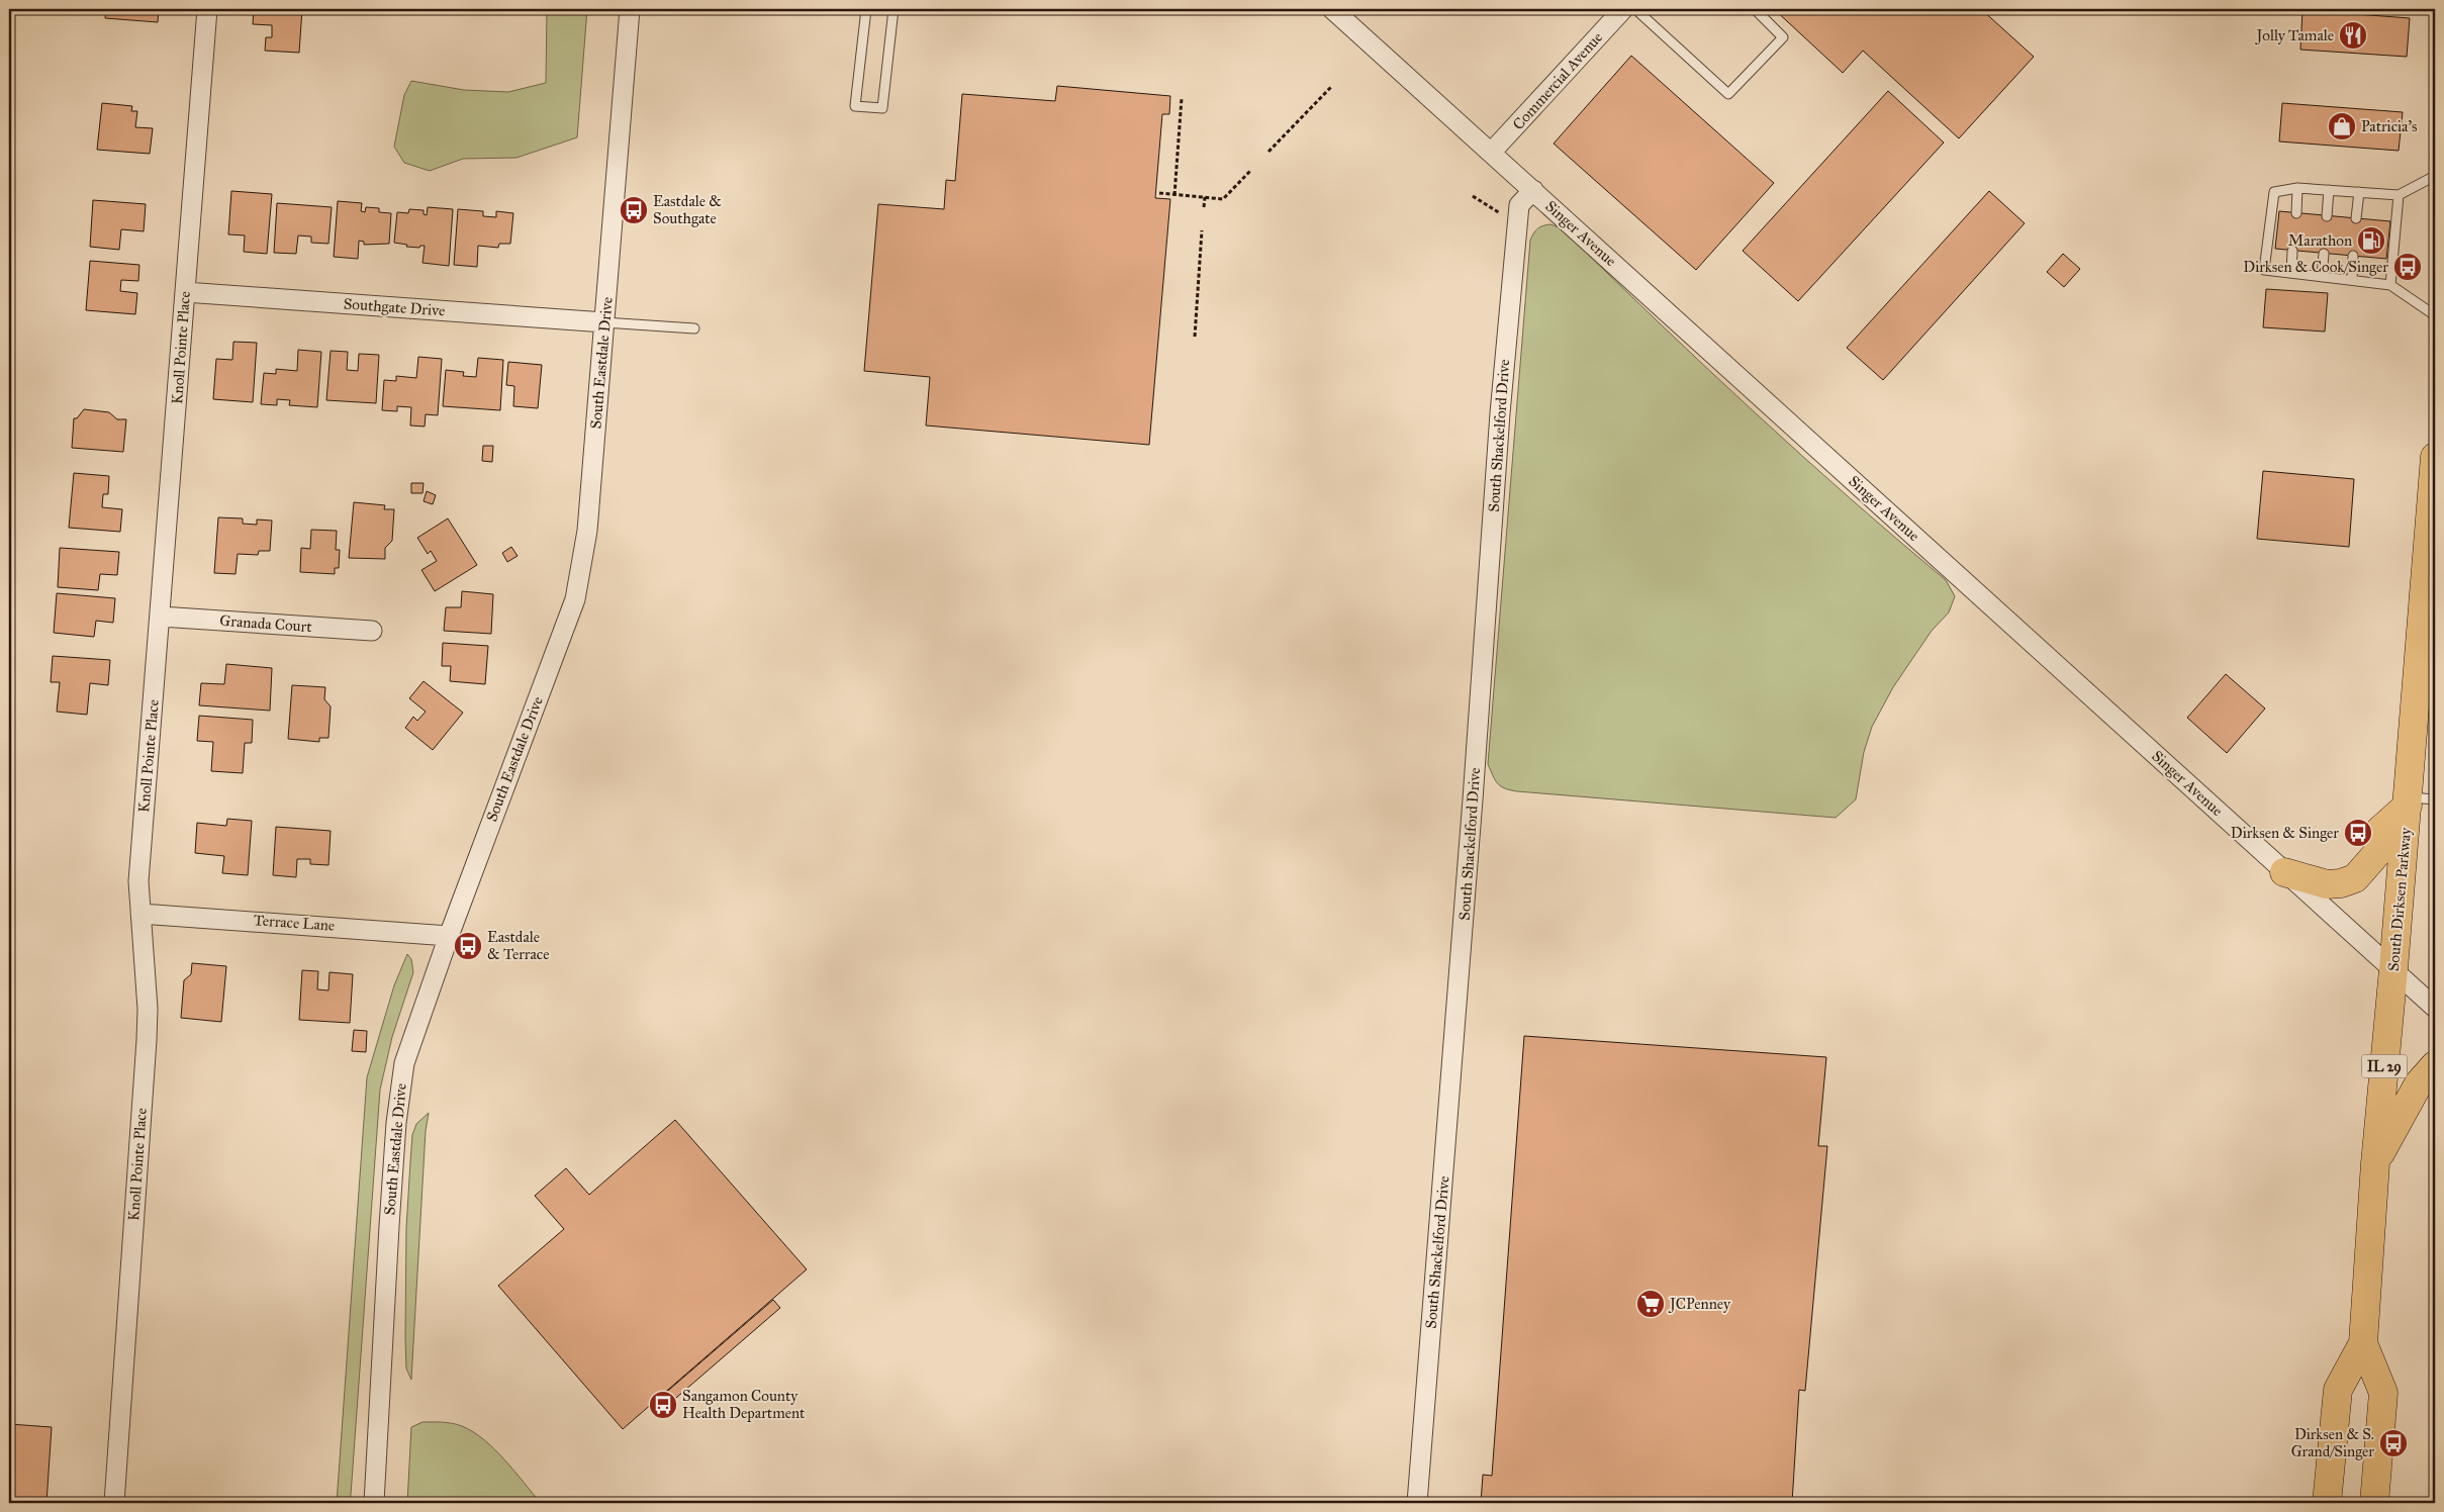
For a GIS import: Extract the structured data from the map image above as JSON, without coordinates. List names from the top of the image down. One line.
{"streets":{"main road":["South Dirksen Parkway","IL 29"],"street":["Commercial Avenue","Singer Avenue","Southgate Drive","Knoll Pointe Place","South Eastdale Drive","South Shackelford Drive","Granada Court","Terrace Lane"]},"crossings":[["Commercial Avenue","Singer Avenue"],["Singer Avenue","South Shackelford Drive"],["Singer Avenue","South Dirksen Parkway"],["Southgate Drive","Knoll Pointe Place"],["Southgate Drive","South Eastdale Drive"],["Knoll Pointe Place","Granada Court"],["Knoll Pointe Place","Terrace Lane"],["South Eastdale Drive","Terrace Lane"]],"places":{"restaurant":["Jolly Tamale"],"shop":["Patricia's"],"bus stop":["Eastdale & Southgate","Dirksen & Cook/Singer","Dirksen & Singer","Eastdale & Terrace","Sangamon County Health Department","Dirksen & S. Grand/Singer"],"fuel station":["Marathon"],"supermarket":["JCPenney"]}}
